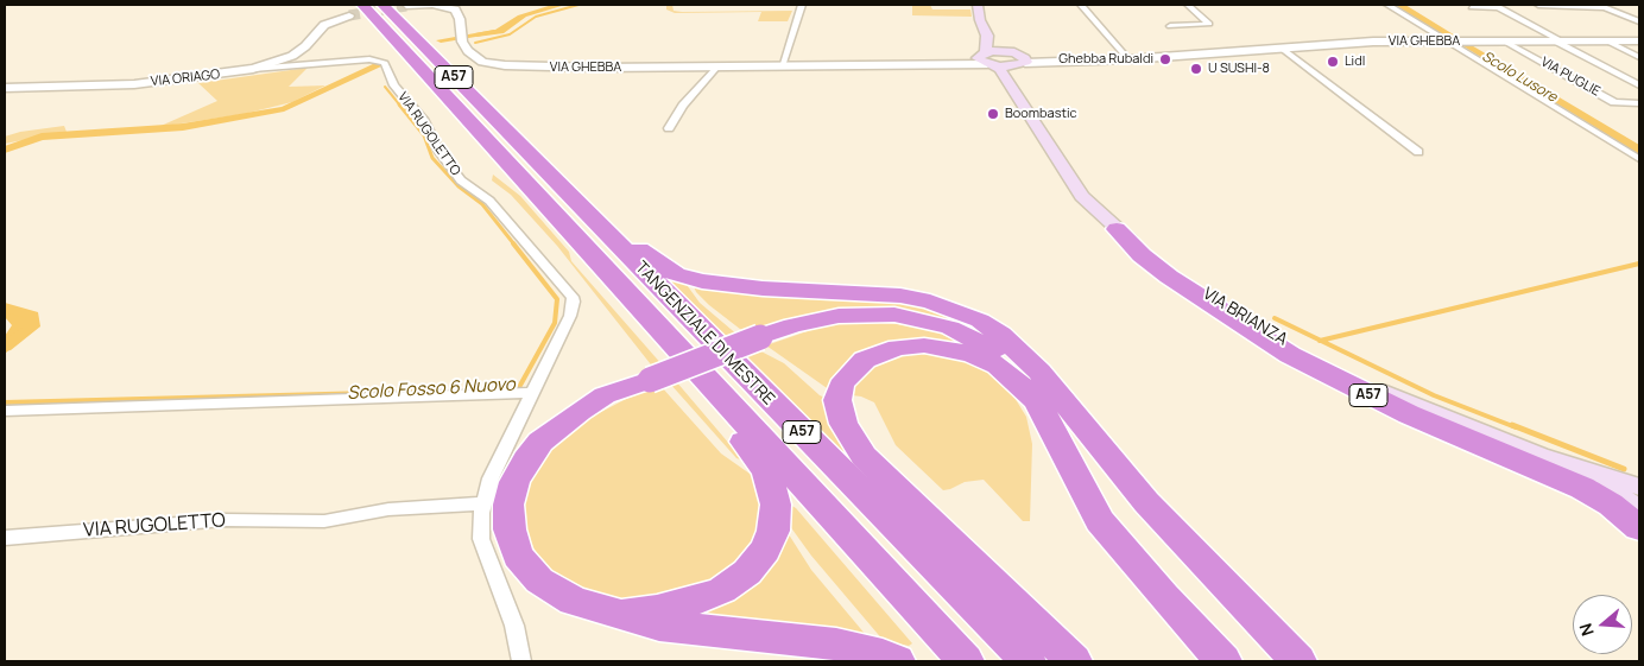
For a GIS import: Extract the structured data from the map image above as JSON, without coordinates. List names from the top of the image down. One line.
{"streets":{"highway":["A57","TANGENZIALE DI MESTRE"],"main road":["VIA BRIANZA"],"street":["VIA GHEBBA","VIA PUGLIE","VIA ORIAGO","VIA RUGOLETTO"]},"crossings":[["VIA GHEBBA","VIA PUGLIE"],["VIA GHEBBA","VIA BRIANZA"],["A57","VIA BRIANZA"],["A57","TANGENZIALE DI MESTRE"],["VIA ORIAGO","VIA RUGOLETTO"],["VIA ORIAGO","TANGENZIALE DI MESTRE"]],"water":["Scolo Lusore","Scolo Fosso 6 Nuovo"],"places":["Ghebba Rubaldi","Lidl","U SUSHI-8","Boombastic"],"north":"left"}
